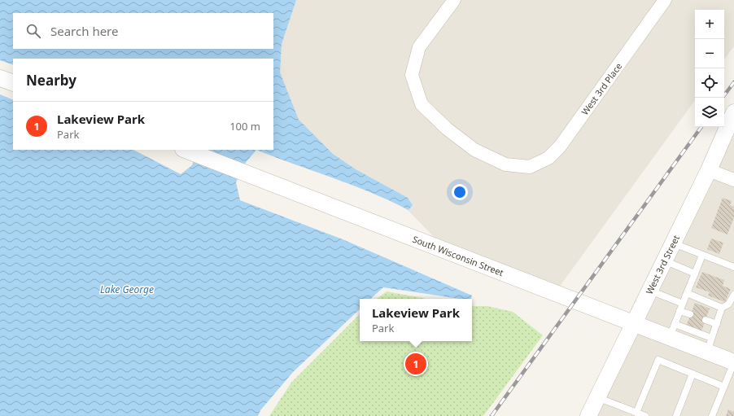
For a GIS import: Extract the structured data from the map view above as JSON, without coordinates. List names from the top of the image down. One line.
{"streets":{"street":["West 3rd Place","South Wisconsin Street","West 3rd Street"]},"crossings":[["South Wisconsin Street","West 3rd Street"]],"water":["Lake George"],"page":{"map_buttons":["+","−"],"search":"Search here","heading":"Nearby","list":[{"mark":"1","name":"Lakeview Park","note":"Park","value":"100 m"}],"popup":["Lakeview Park","Park"],"pins":"1"}}
